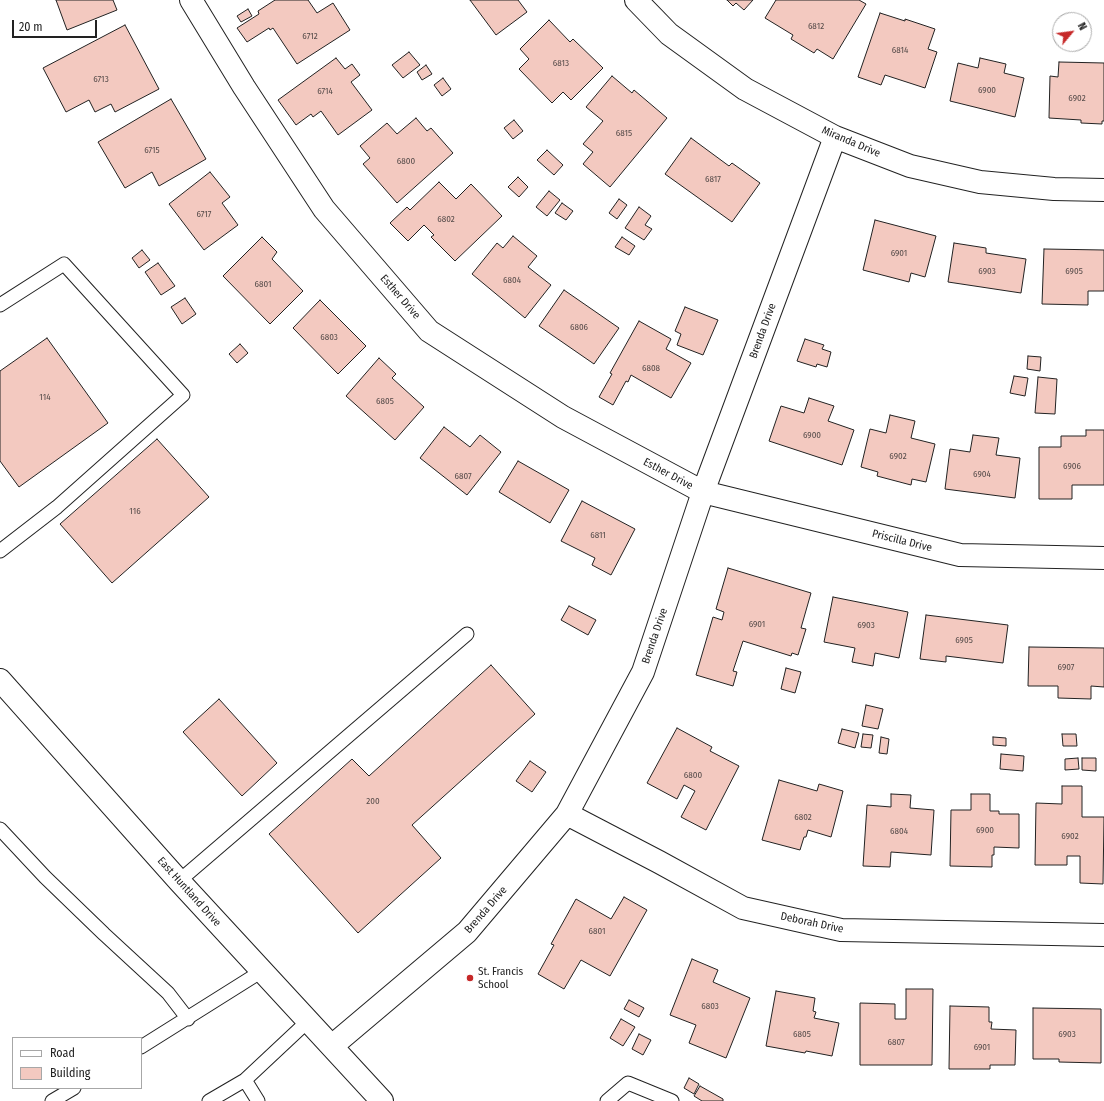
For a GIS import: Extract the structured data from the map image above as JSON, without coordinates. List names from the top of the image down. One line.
{"streets":{"street":["Miranda Drive","Esther Drive","Brenda Drive","Priscilla Drive","East Huntland Drive","Deborah Drive"]},"crossings":[["Miranda Drive","Brenda Drive"],["Esther Drive","Brenda Drive"],["Esther Drive","Priscilla Drive"],["Brenda Drive","Priscilla Drive"],["Brenda Drive","East Huntland Drive"],["Brenda Drive","Deborah Drive"]],"places":["St. Francis School"],"house_numbers":["6812","6712","6814","6813","6713","6900","6714","6902","6815","6715","6800","6817","6717","6802","6901","6903","6905","6804","6801","6806","6803","6808","114","6805","6900","6902","6906","6904","6807","116","6811","6901","6903","6905","6907","6800","200","6802","6900","6804","6902","6801","6803","6805","6903","6807","6901"],"legend":["Road","Building"],"scale_bar":"20 m","north":"top right"}
